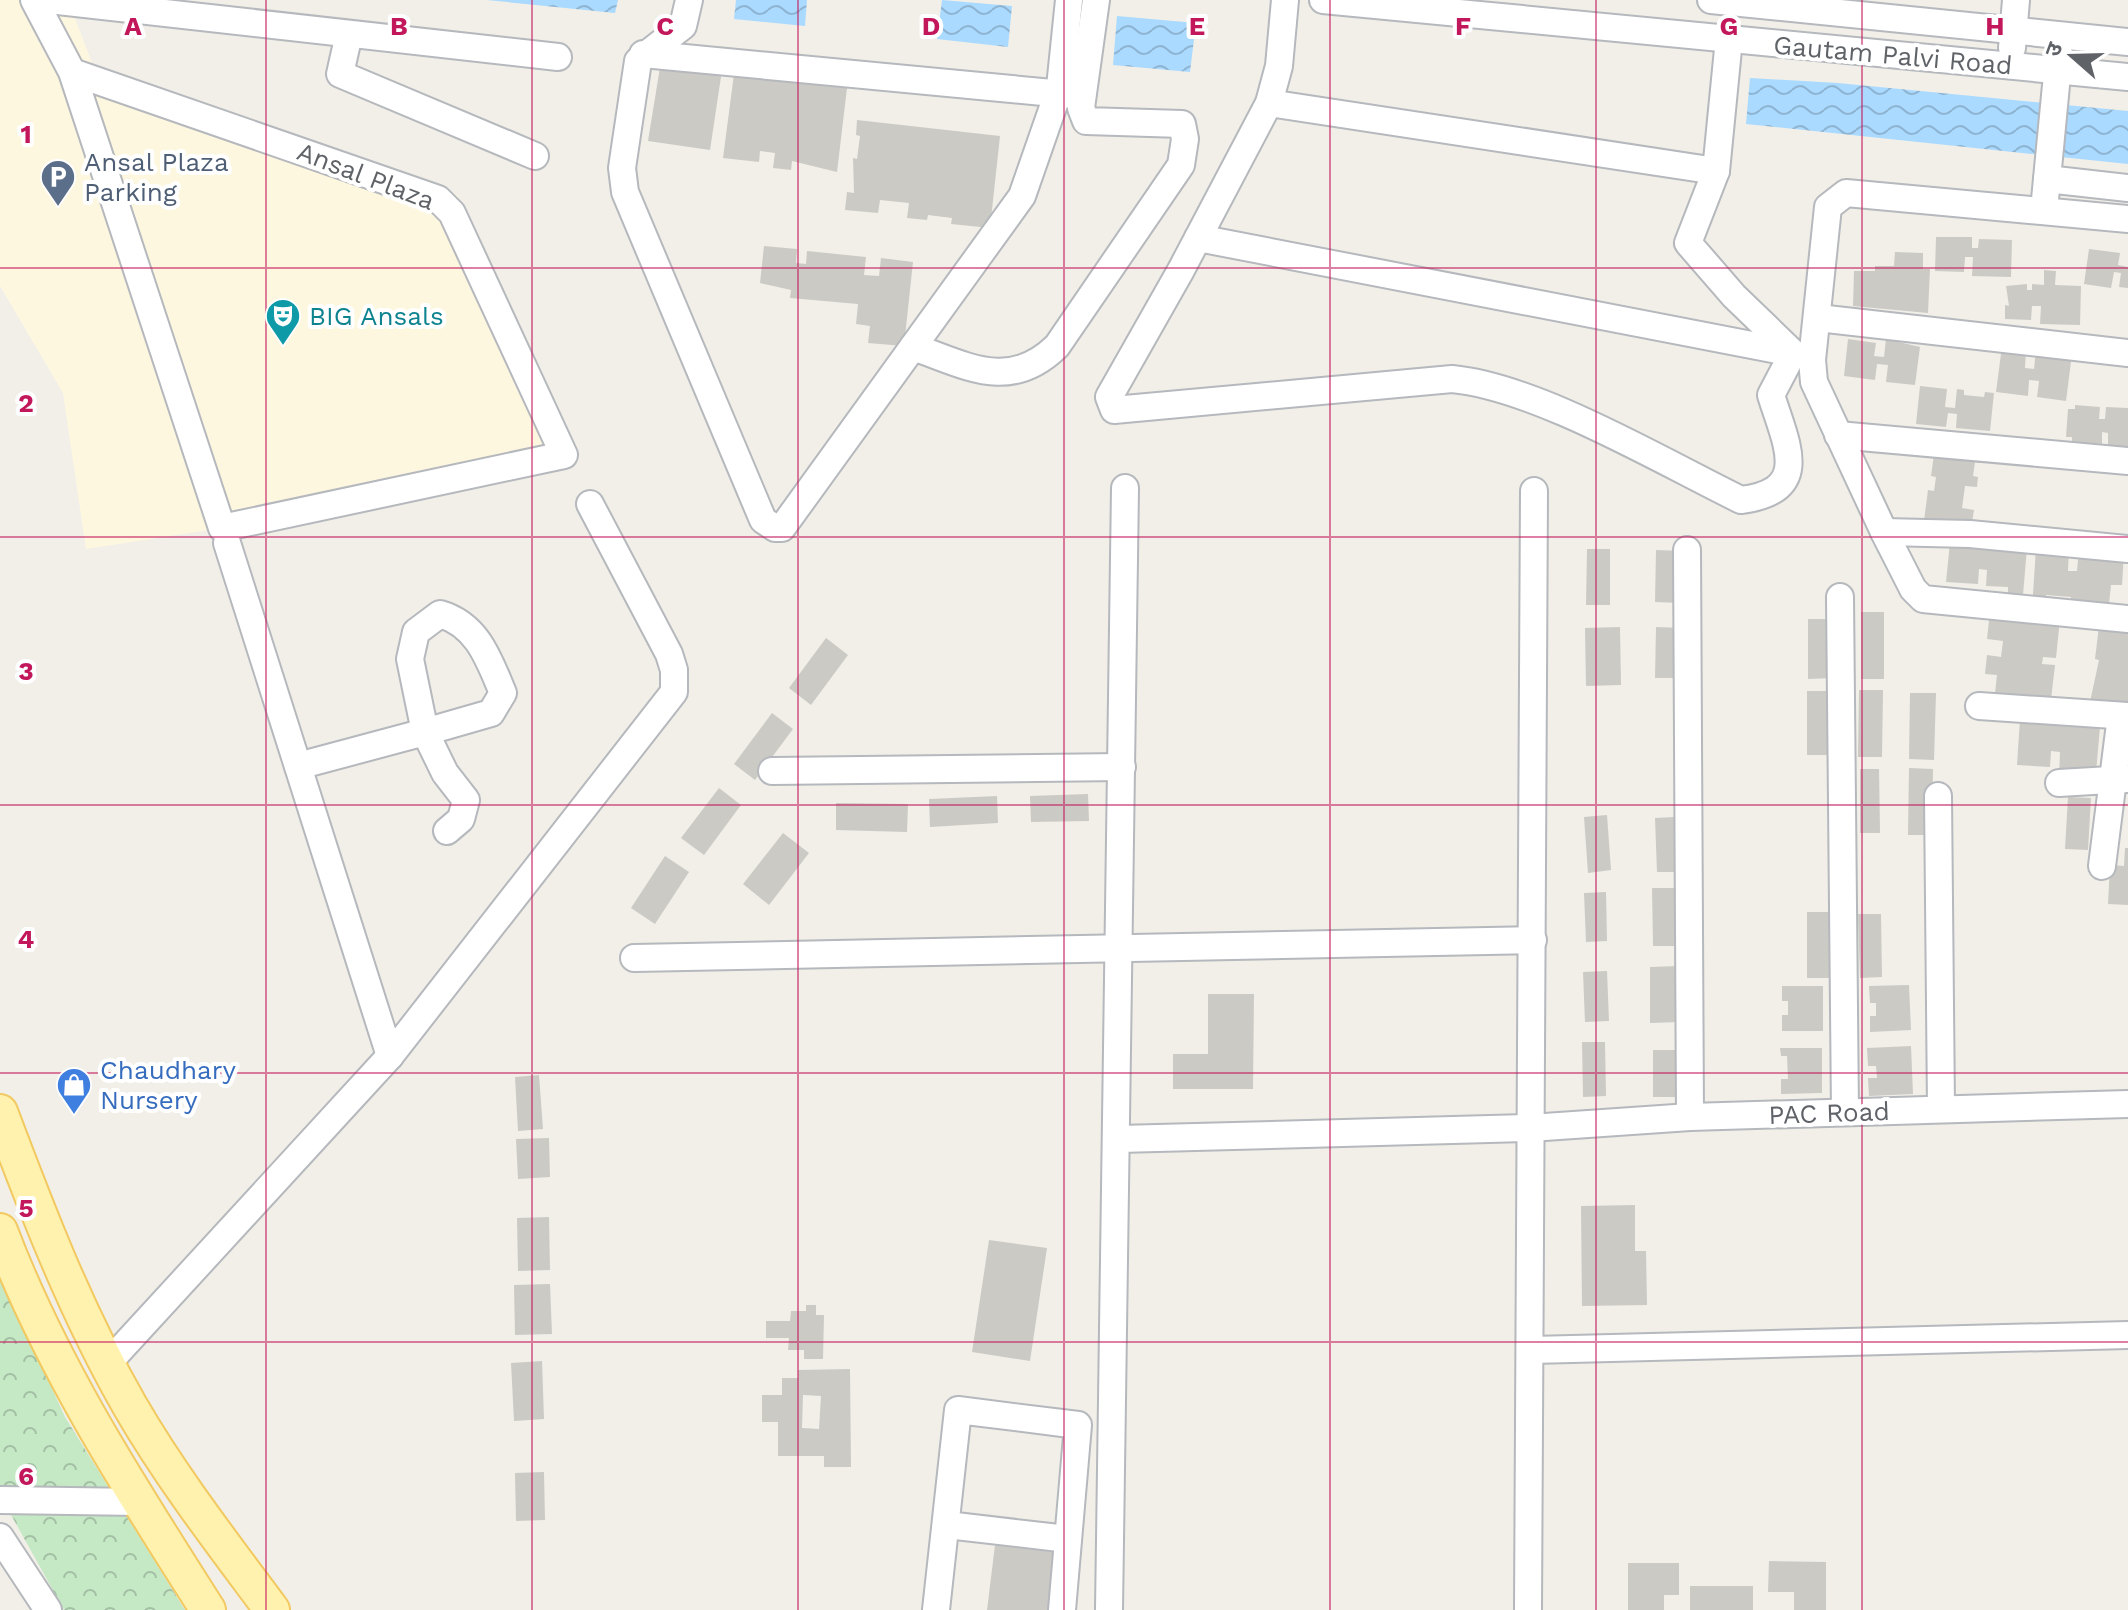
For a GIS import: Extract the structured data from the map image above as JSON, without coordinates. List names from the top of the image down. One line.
{"streets":{"street":["Gautam Palvi Road","Ansal Plaza","PAC Road"]},"places":{"parking":["Ansal Plaza Parking"],"theatre":["BIG Ansals"],"shop":["Chaudhary Nursery"]},"north":"left","grid":{"columns":["A","B","C","D","E","F","G","H"],"rows":["1","2","3","4","5","6"]}}
